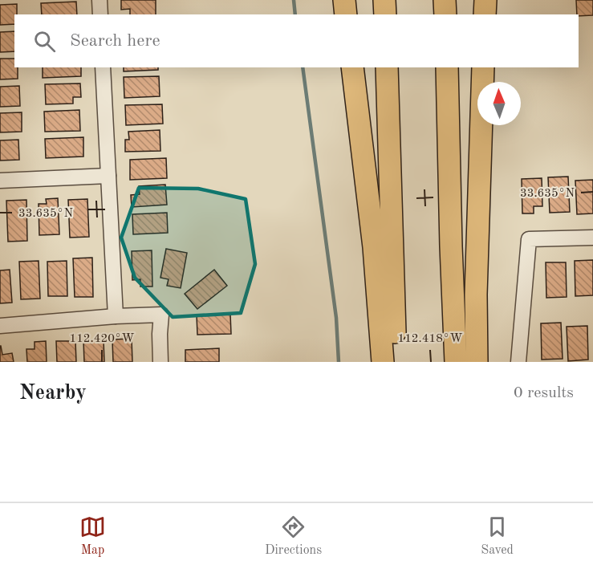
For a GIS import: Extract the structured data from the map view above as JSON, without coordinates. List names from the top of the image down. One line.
{"north":"top","page":{"search":"Search here","heading":["Nearby","0 results"],"nav":["Map","Directions","Saved"]},"coordinates":["33.635°N","112.420°W","112.418°W"]}
